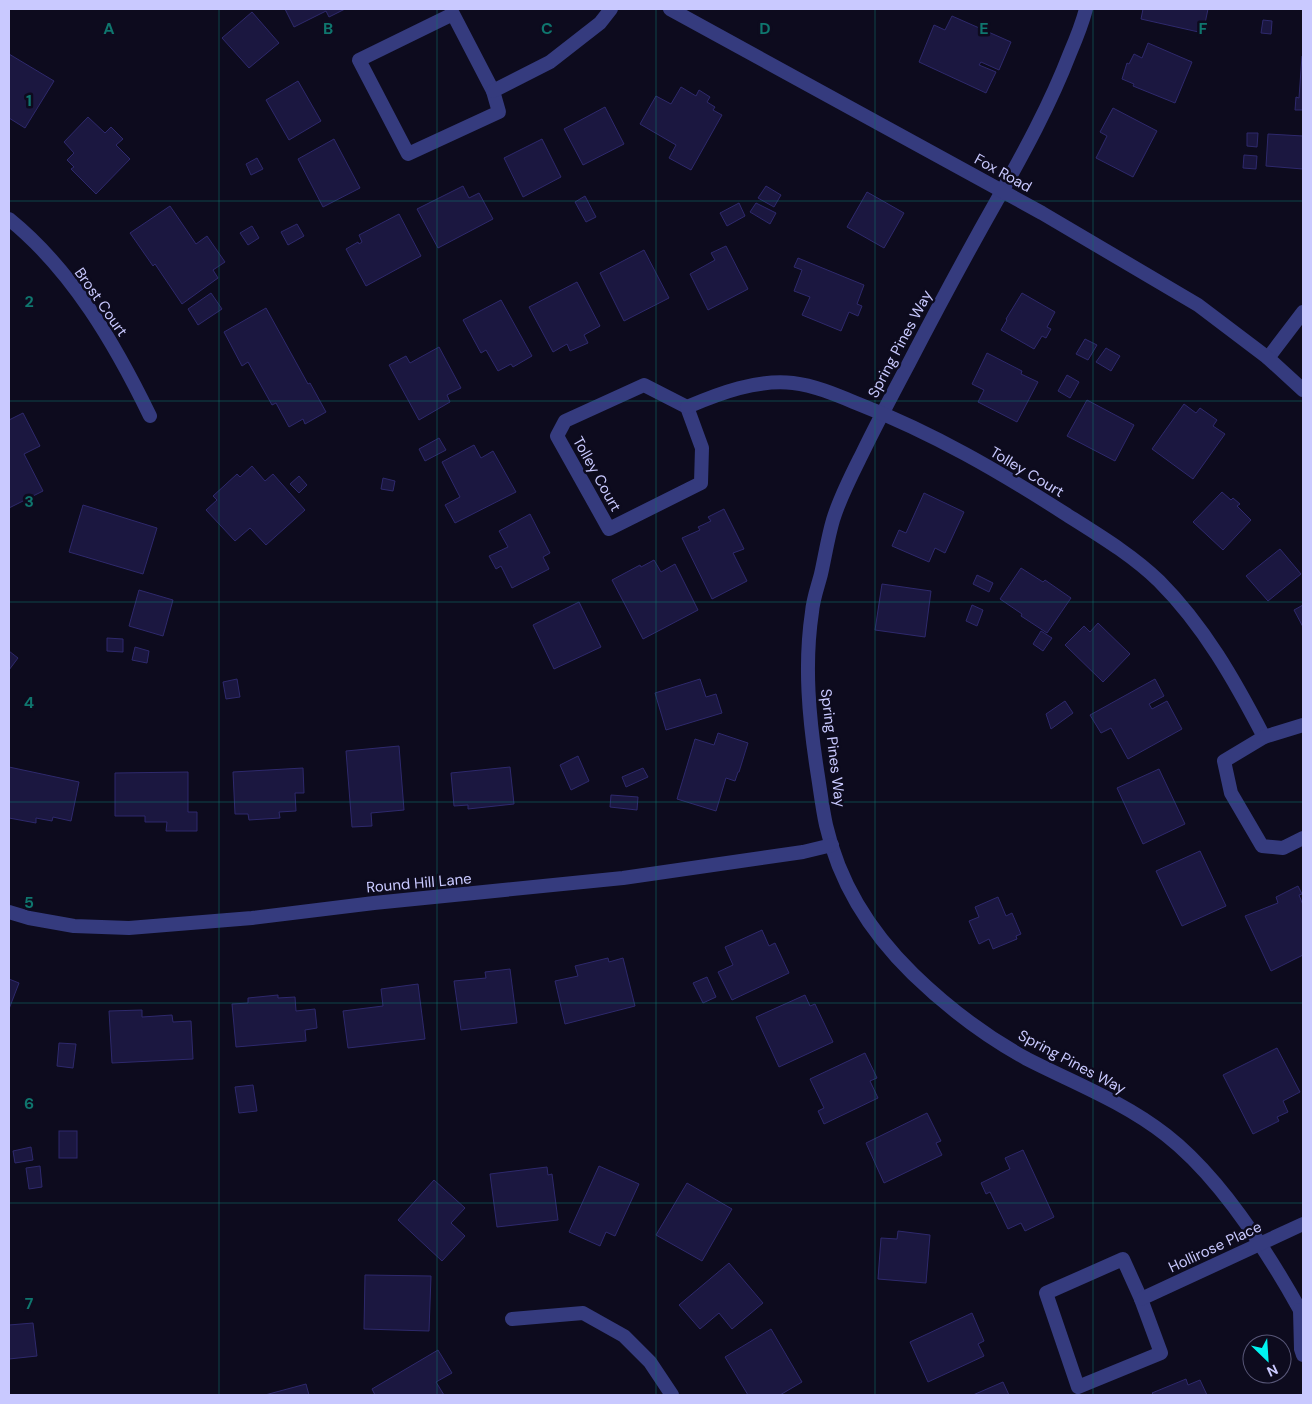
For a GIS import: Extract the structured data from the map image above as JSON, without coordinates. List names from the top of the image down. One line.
{"streets":{"street":["Fox Road","Brost Court","Spring Pines Way","Tolley Court","Round Hill Lane","Hollirose Place"]},"crossings":[["Fox Road","Spring Pines Way"],["Spring Pines Way","Tolley Court"],["Spring Pines Way","Round Hill Lane"],["Spring Pines Way","Hollirose Place"]],"north":"bottom right","grid":{"columns":["A","B","C","D","E","F"],"rows":["1","2","3","4","5","6","7"]}}
